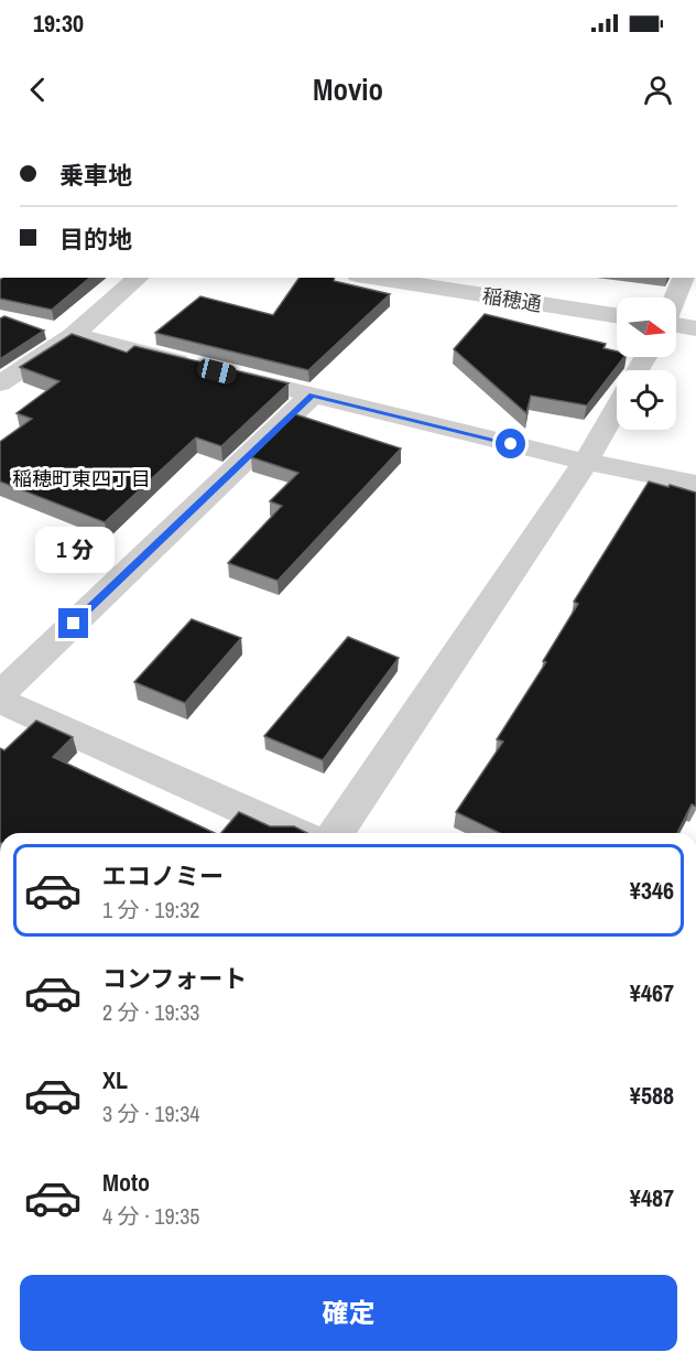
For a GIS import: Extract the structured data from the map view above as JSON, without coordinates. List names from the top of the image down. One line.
{"streets":{"street":["稲穂通"]},"districts":["稲穂町東四丁目"],"north":"right","page":{"status":"19:30","header":"Movio","banner":["乗車地","目的地"],"bubble":"1 分","list":[{"name":"エコノミー","note":"1 分 · 19:32","value":"¥346"},{"name":"コンフォート","note":"2 分 · 19:33","value":"¥467"},{"name":"XL","note":"3 分 · 19:34","value":"¥588"},{"name":"Moto","note":"4 分 · 19:35","value":"¥487"}],"buttons":"確定"}}
